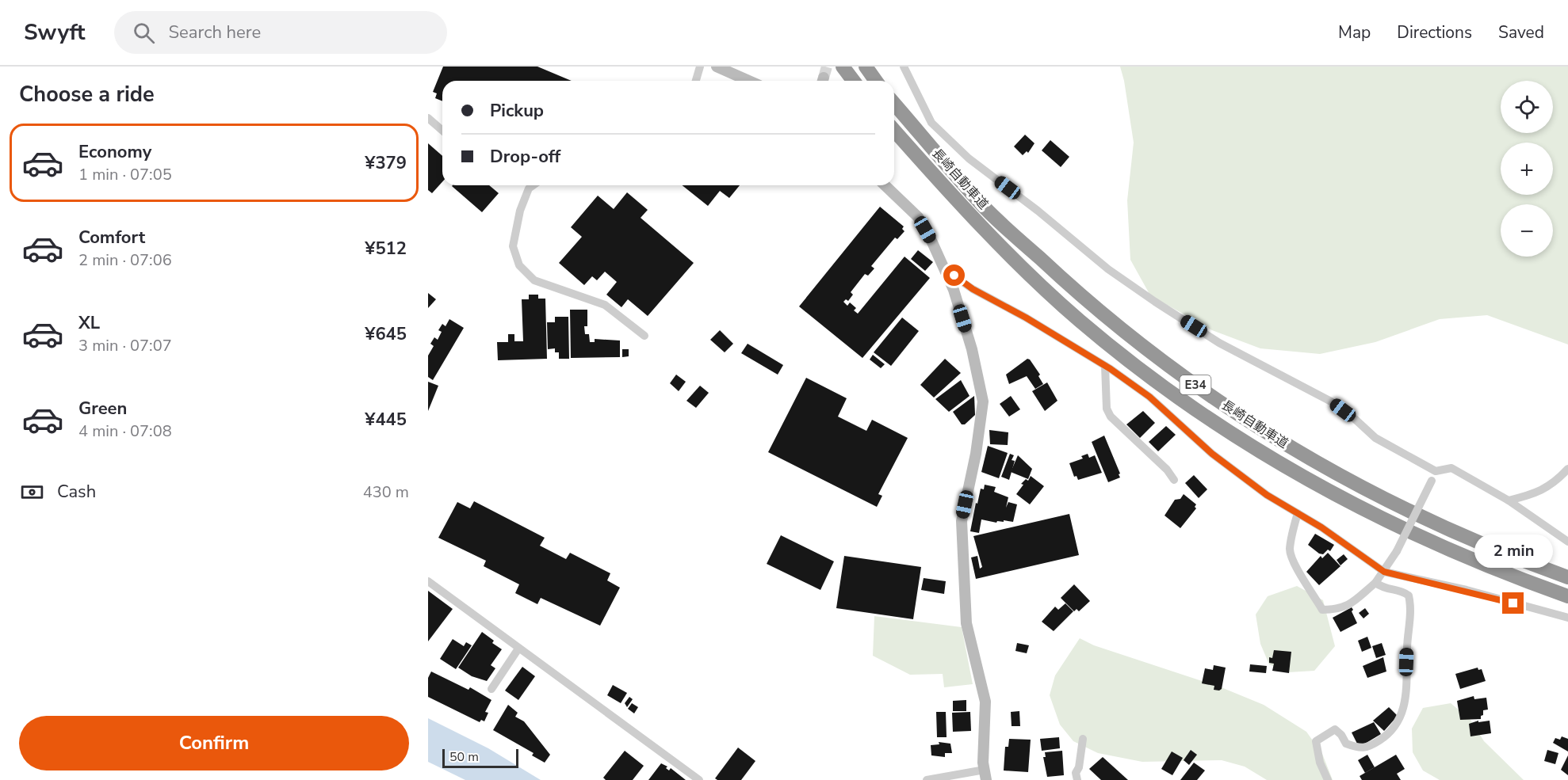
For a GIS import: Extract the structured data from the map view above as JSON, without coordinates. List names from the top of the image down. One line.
{"streets":{"highway":["長崎自動車道","E34"]},"scale_bar":"50 m","page":{"header":"Swyft","search":"Search here","nav":["Map","Directions","Saved"],"heading":"Choose a ride","map_buttons":["+","−"],"banner":["Pickup","Drop-off"],"list":[{"name":"Economy","note":"1 min · 07:05","value":"¥379"},{"name":"Comfort","note":"2 min · 07:06","value":"¥512"},{"name":"XL","note":"3 min · 07:07","value":"¥645"},{"name":"Green","note":"4 min · 07:08","value":"¥445"}],"pay":["Cash","430 m"],"bubble":"2 min","buttons":"Confirm","scale":"50 m"}}
